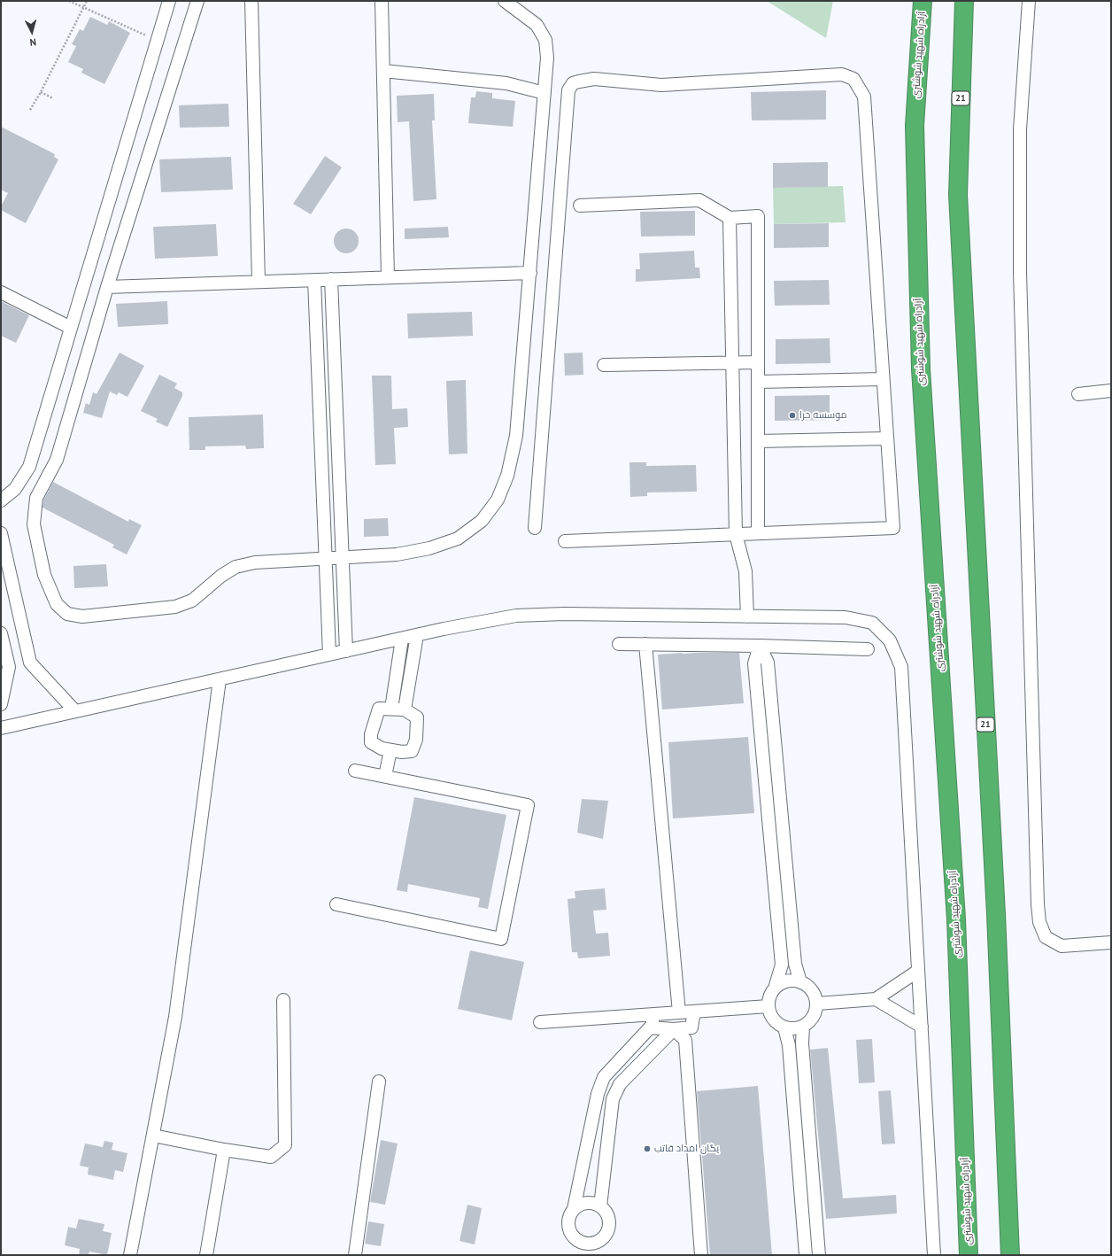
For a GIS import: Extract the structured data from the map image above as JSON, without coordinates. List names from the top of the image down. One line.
{"streets":{"highway":["آزادراه شهید شوشتری","21"]},"places":["موسسه حرا","یگان امداد فاتب"],"north":"bottom"}
